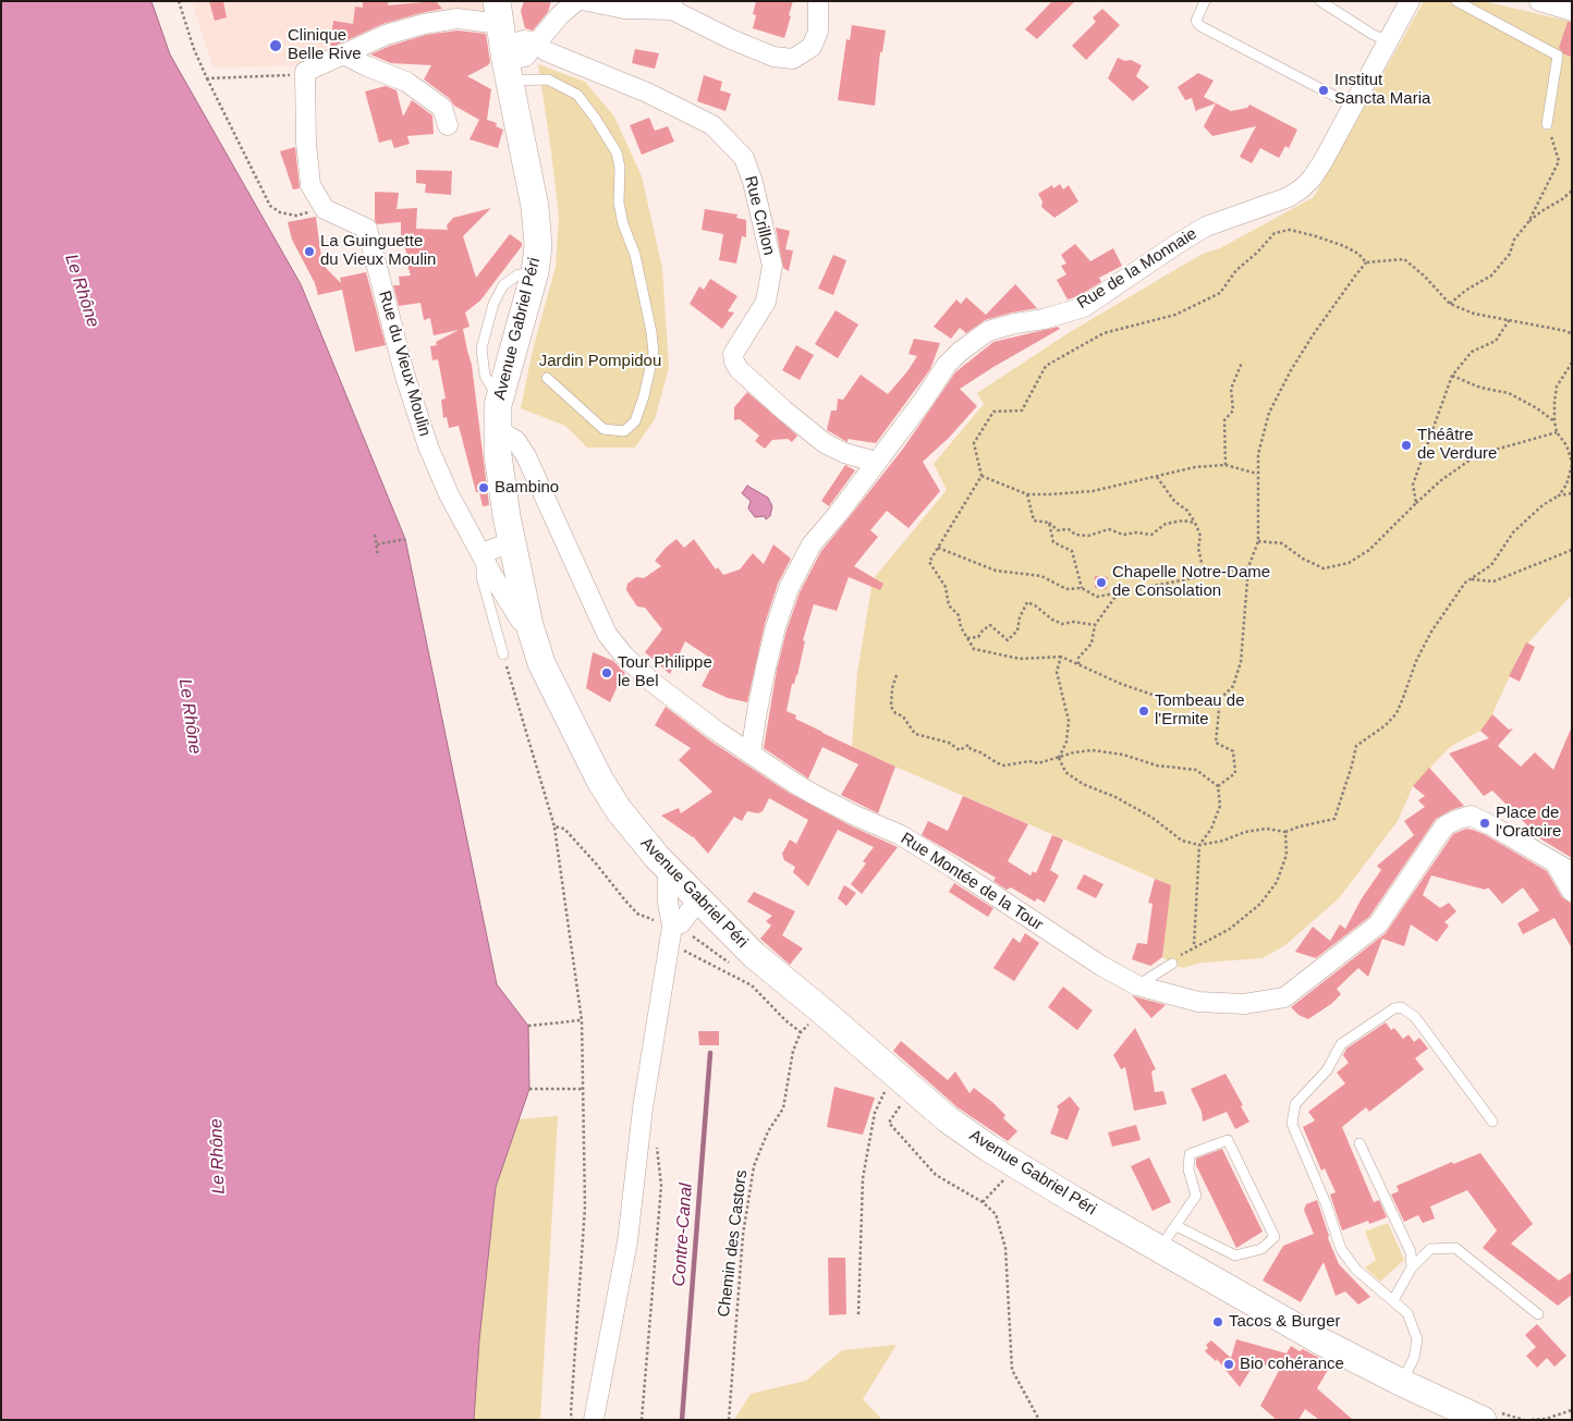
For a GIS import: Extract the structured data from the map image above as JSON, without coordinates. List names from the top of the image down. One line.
{"streets":{"main road":["Avenue Gabriel Péri"],"street":["Rue Crillon","Rue de la Monnaie","Rue du Vieux Moulin","Rue Montée de la Tour"],"path":["Chemin des Castors"]},"crossings":[["Rue Crillon","Rue de la Monnaie"],["Rue de la Monnaie","Rue Montée de la Tour"],["Avenue Gabriel Péri","Rue du Vieux Moulin"],["Avenue Gabriel Péri","Rue Montée de la Tour"]],"water":["Le Rhône","Contre-Canal"],"parks":["Jardin Pompidou"],"places":["Clinique Belle Rive","Institut Sancta Maria","La Guinguette du Vieux Moulin","Théâtre de Verdure","Bambino","Chapelle Notre-Dame de Consolation","Tour Philippe le Bel","Tombeau de l'Ermite","Place de l'Oratoire","Tacos & Burger","Bio cohérance"]}
